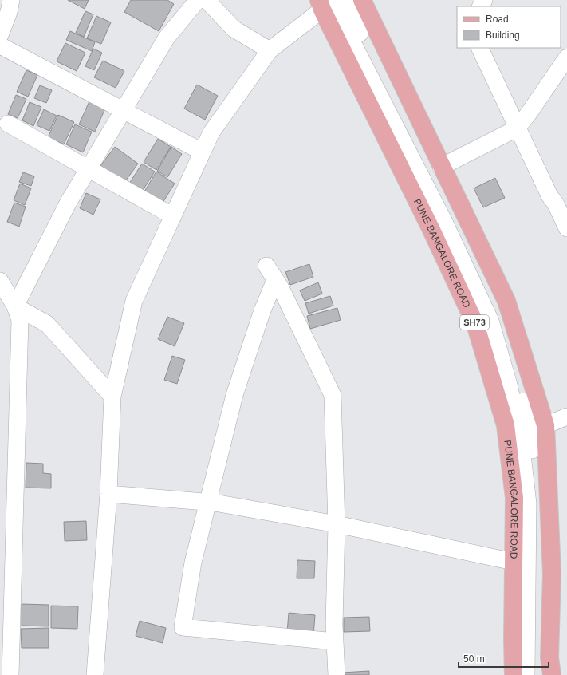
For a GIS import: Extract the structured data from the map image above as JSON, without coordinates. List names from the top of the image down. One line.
{"streets":{"main road":["PUNE BANGALORE ROAD","SH73"]},"legend":["Road","Building"],"scale_bar":"50 m"}
